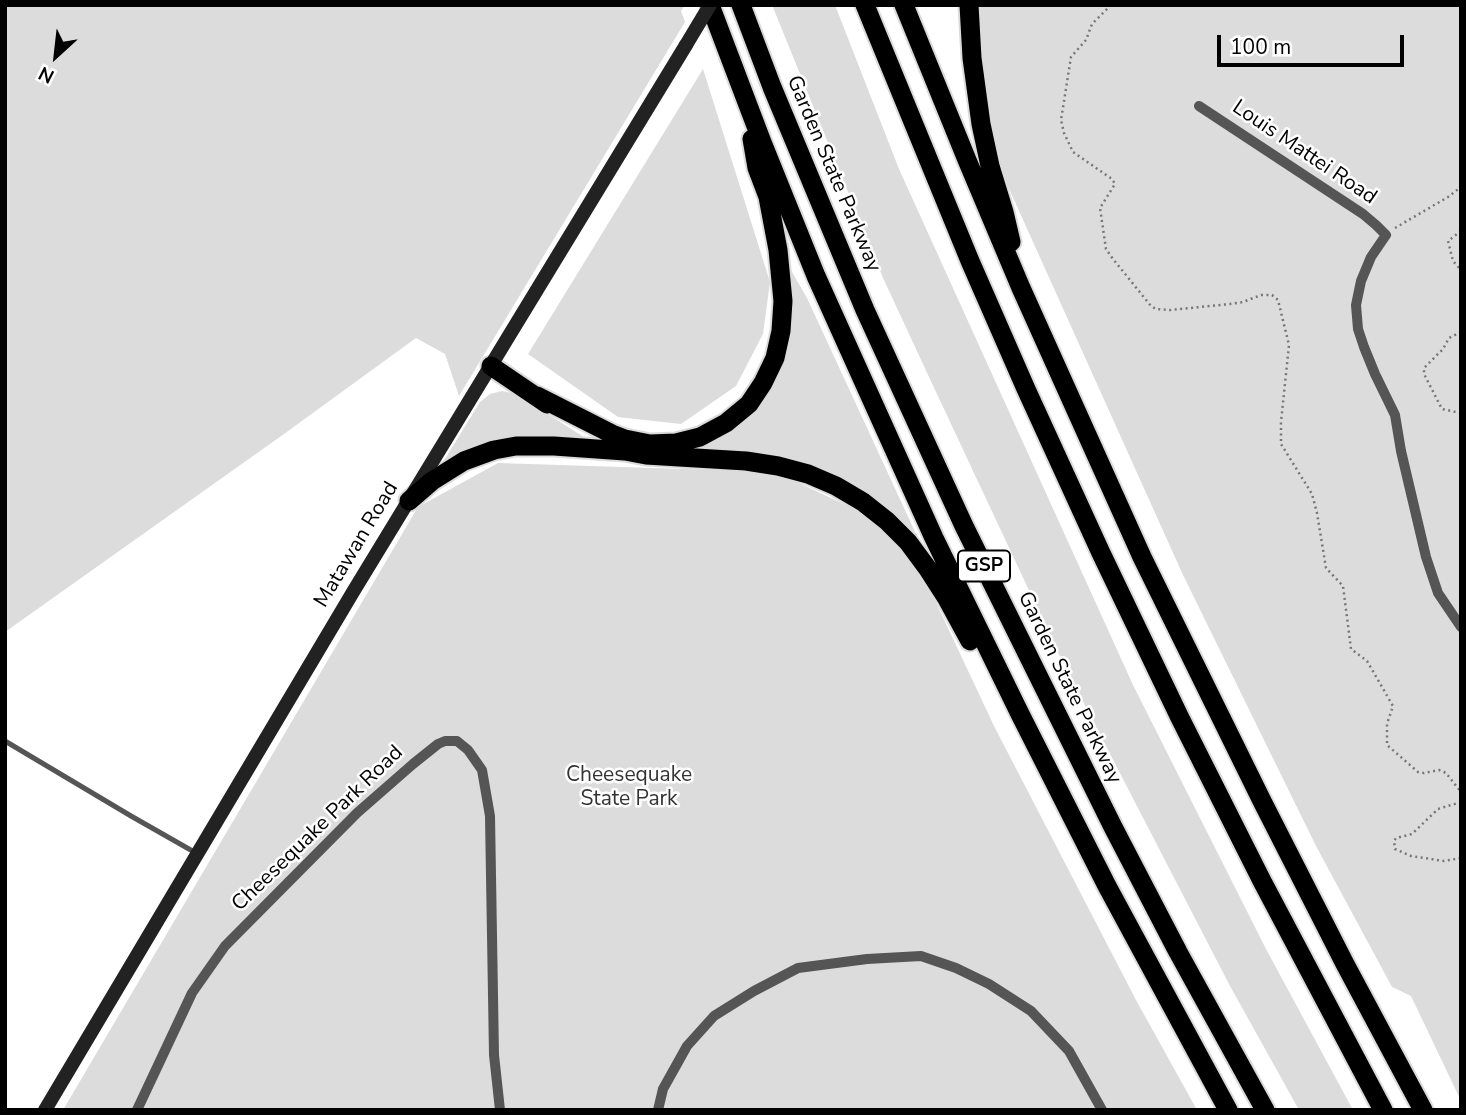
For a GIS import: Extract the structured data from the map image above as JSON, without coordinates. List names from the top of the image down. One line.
{"streets":{"highway":["Garden State Parkway","GSP"],"main road":["Matawan Road"],"street":["Louis Mattei Road","Cheesequake Park Road"]},"crossings":[["Matawan Road","GSP"]],"parks":["Cheesequake State Park"],"scale_bar":"100 m","north":"bottom left"}
